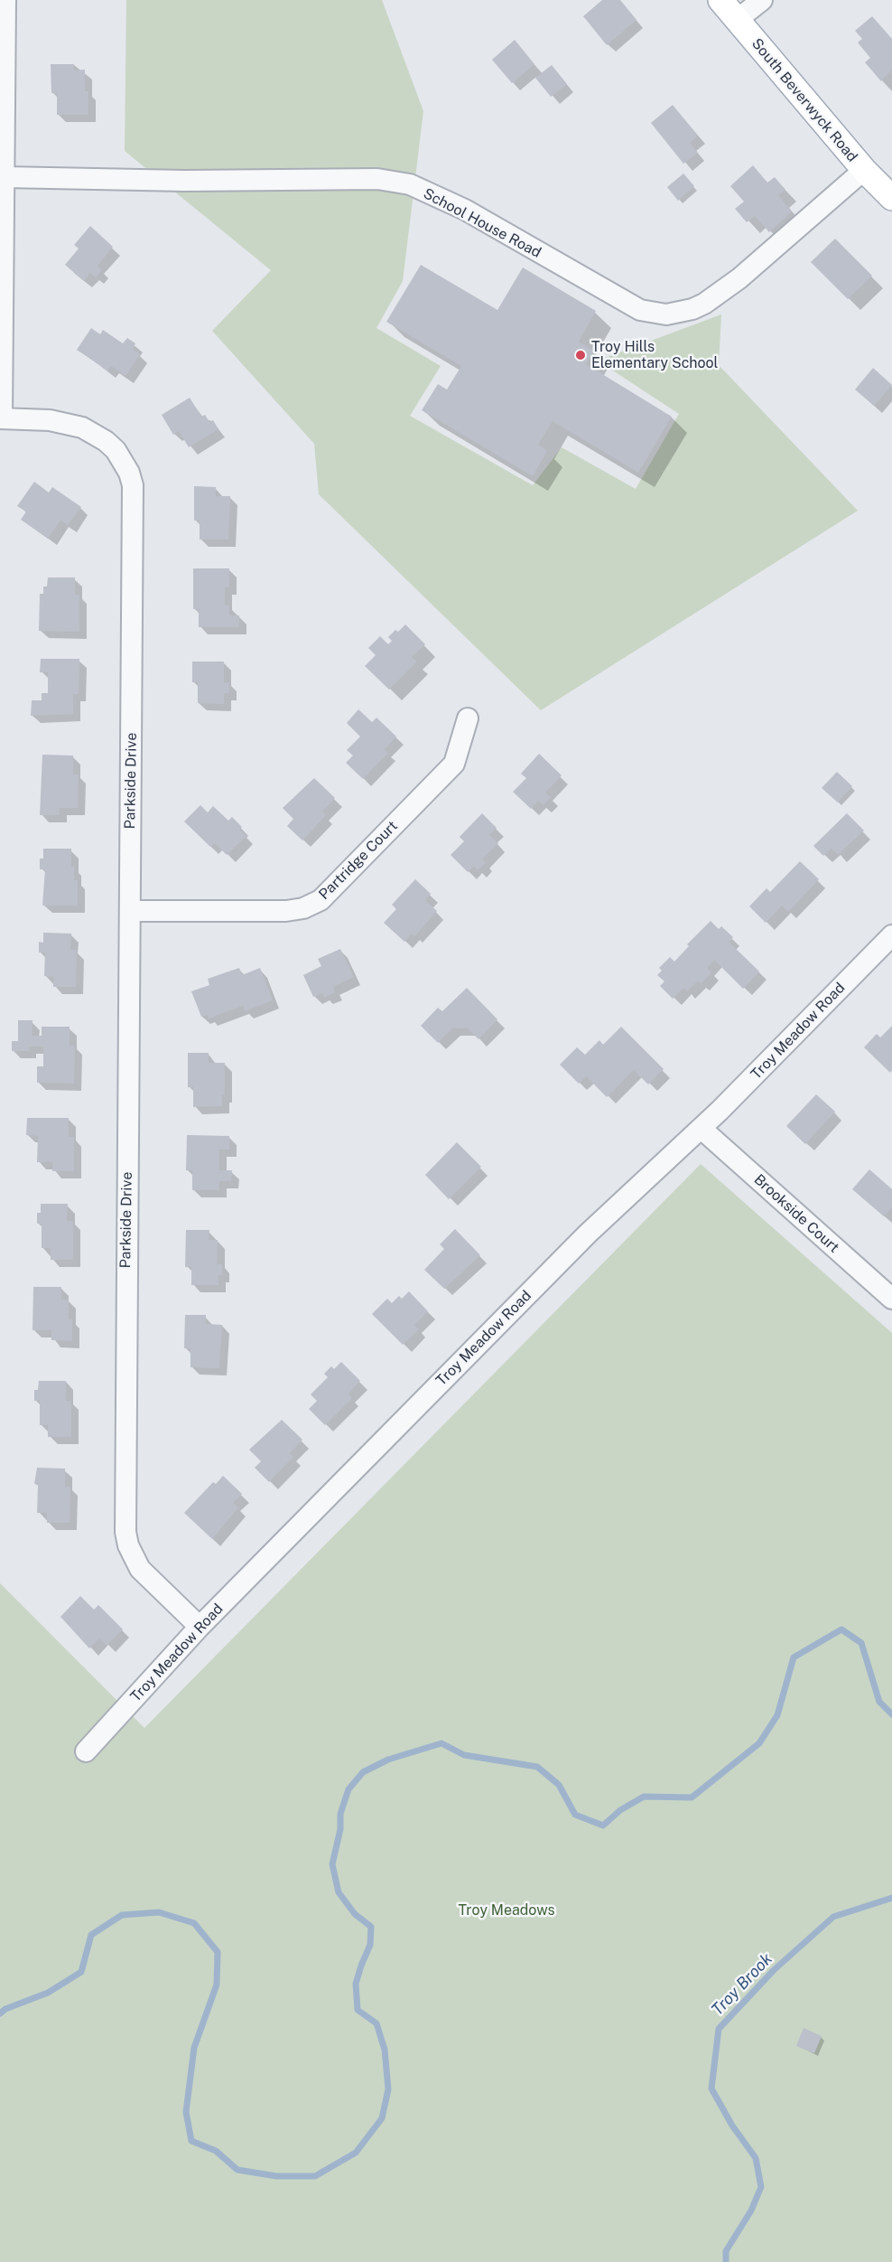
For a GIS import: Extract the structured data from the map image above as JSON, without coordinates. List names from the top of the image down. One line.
{"streets":{"main road":["South Beverwyck Road"],"street":["School House Road","Parkside Drive","Partridge Court","Troy Meadow Road","Brookside Court"]},"crossings":[["South Beverwyck Road","School House Road"],["School House Road","Parkside Drive"],["Parkside Drive","Partridge Court"],["Parkside Drive","Troy Meadow Road"],["Troy Meadow Road","Brookside Court"]],"water":["Troy Brook"],"parks":["Troy Meadows"],"places":["Troy Hills Elementary School"]}
